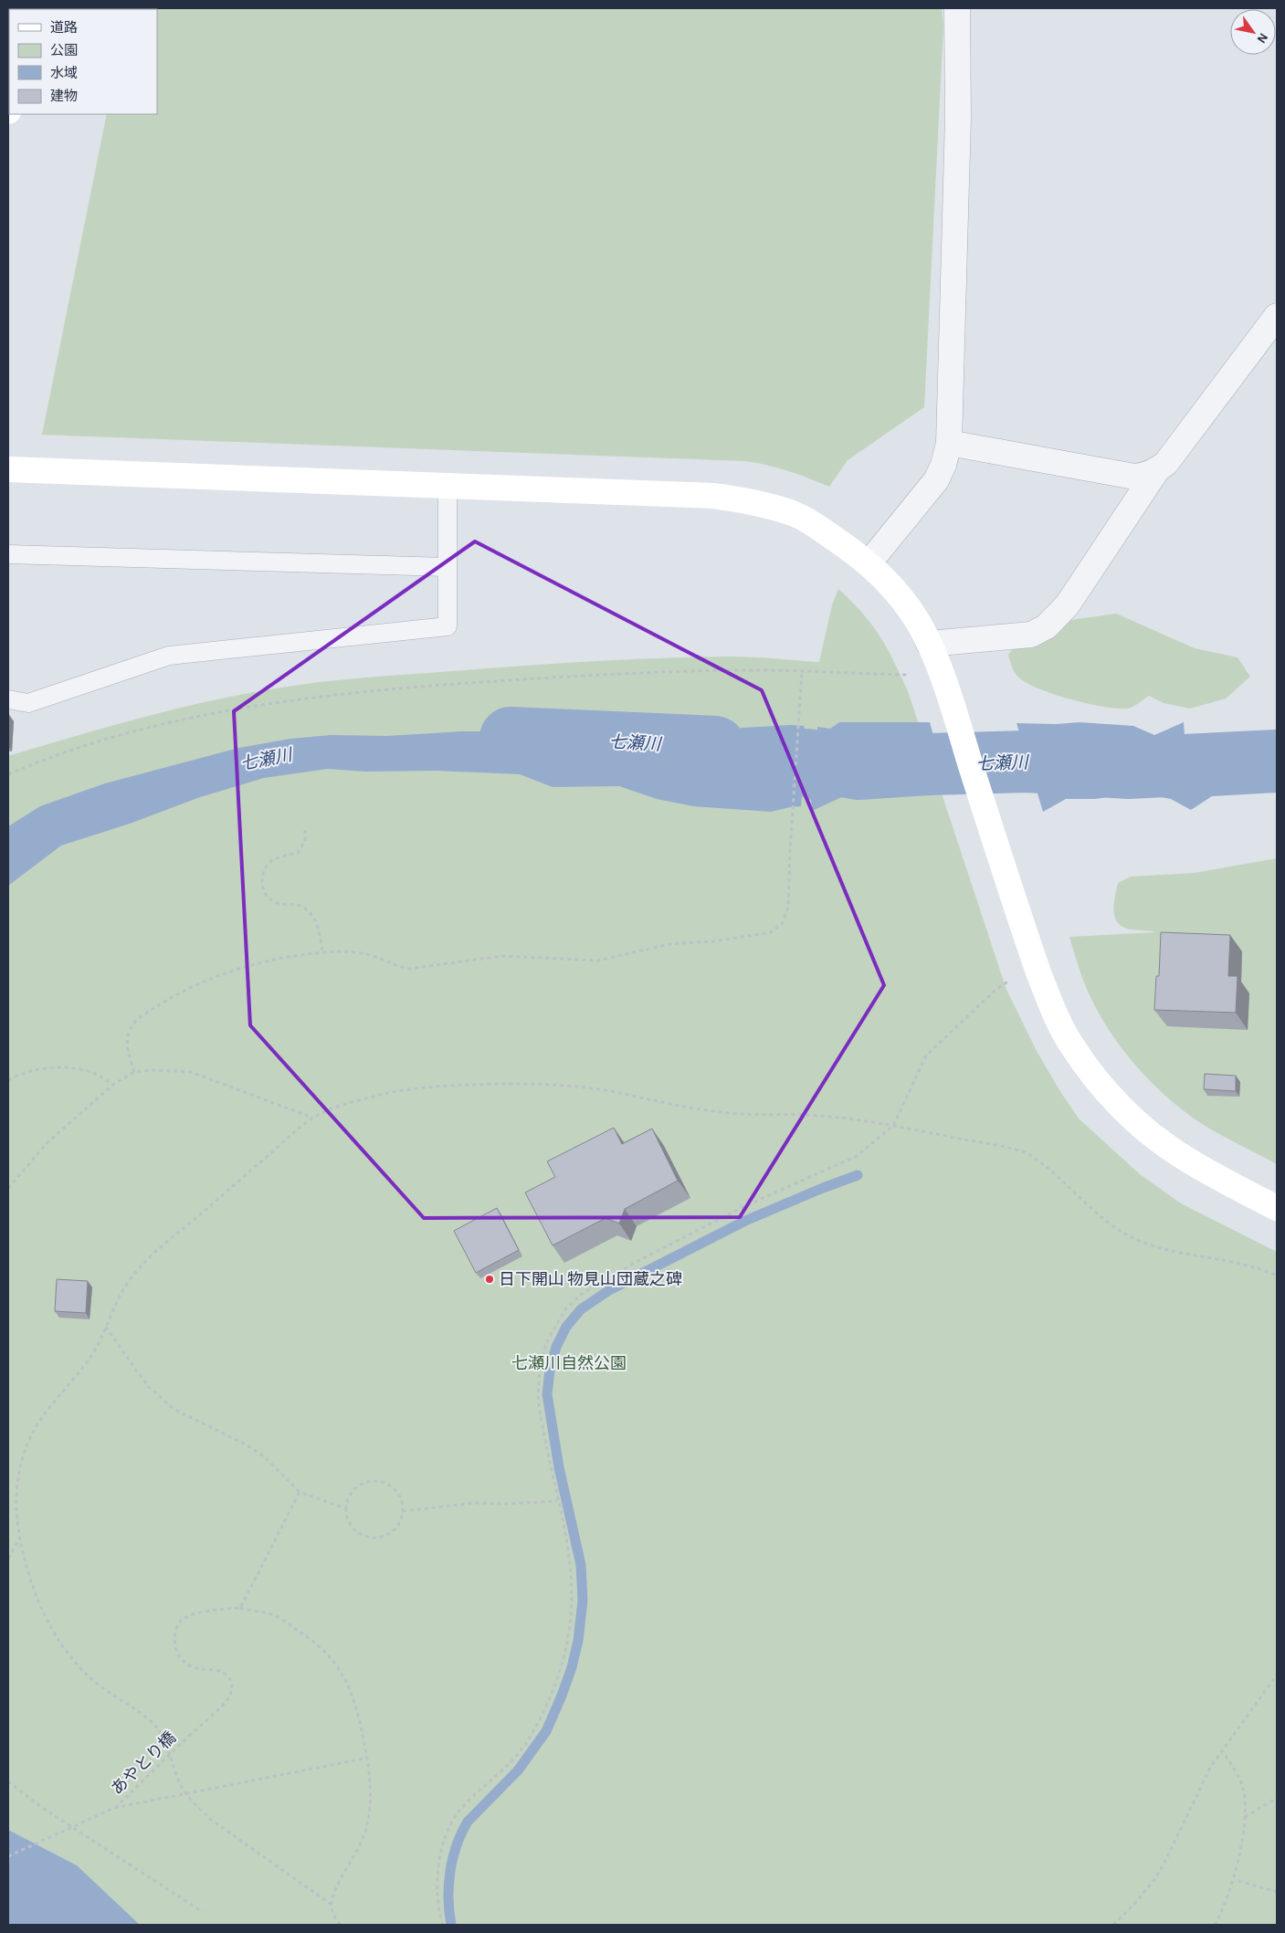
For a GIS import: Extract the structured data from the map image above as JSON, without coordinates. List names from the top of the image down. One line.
{"streets":{"path":["あやとり橋"]},"water":["七瀬川"],"parks":["七瀬川自然公園"],"places":["日下開山 物見山団蔵之碑"],"legend":["道路","公園","水域","建物"],"north":"bottom right"}
